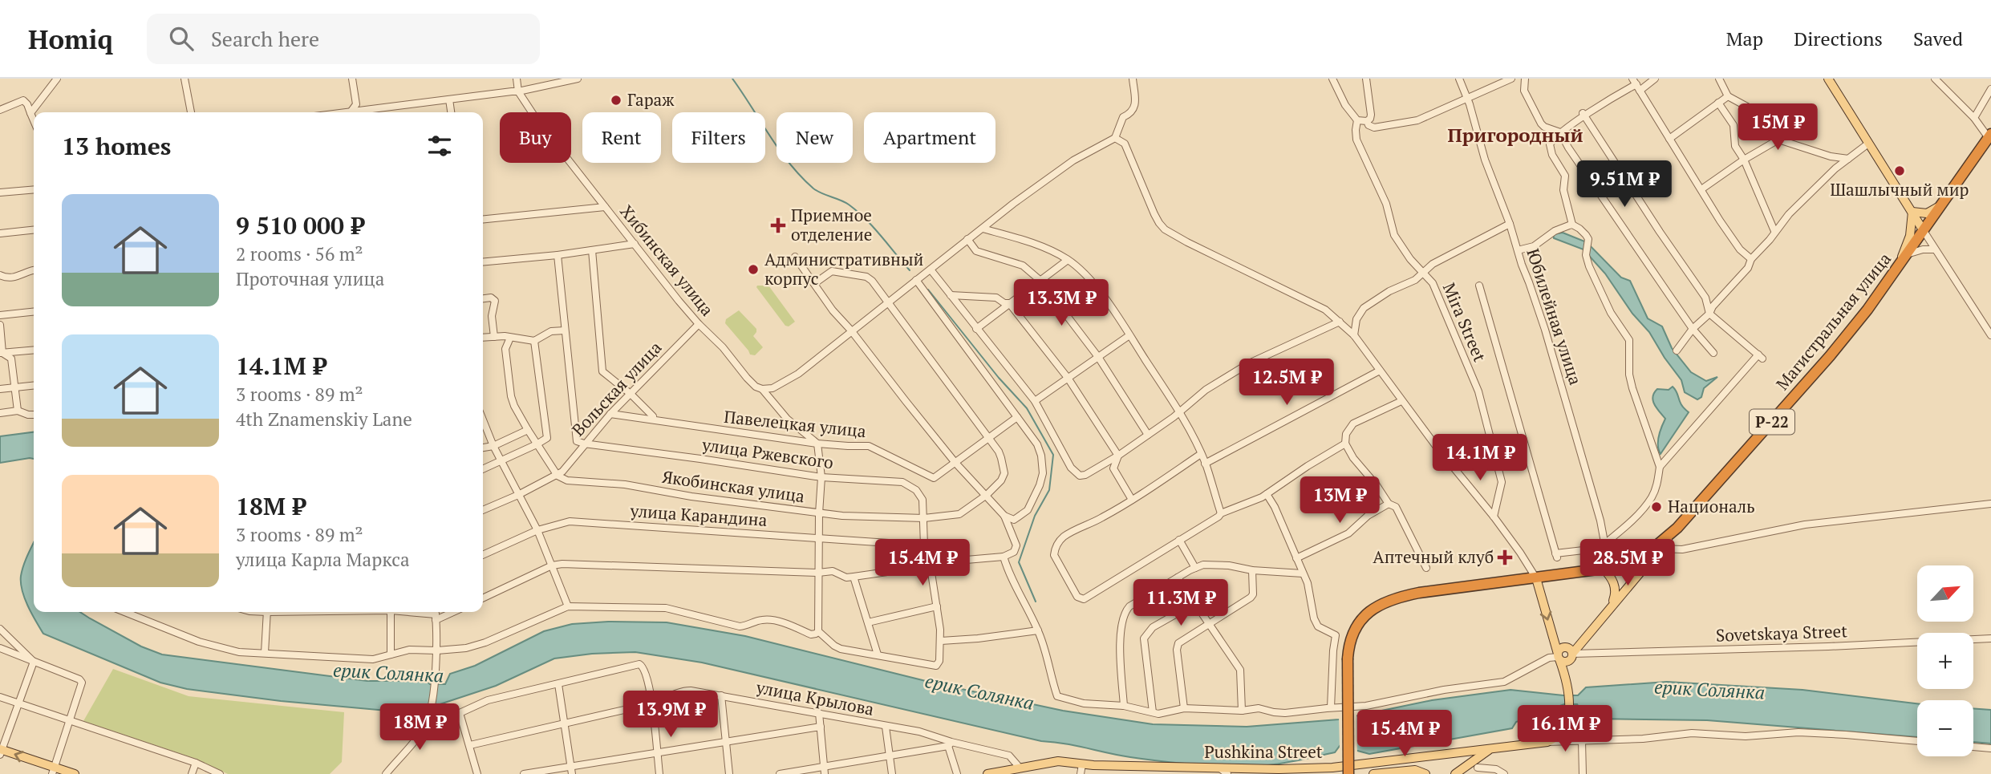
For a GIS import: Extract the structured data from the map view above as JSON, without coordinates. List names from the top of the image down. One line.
{"streets":{"highway":["Магистральная улица","Р-22"],"main road":["Pushkina Street"],"street":["Хибинская улица","Юбилейная улица","Mira Street","Вольская улица","Павелецкая улица","улица Ржевского","Якобинская улица","улица Карандина","Sovetskaya Street","улица Крылова"]},"crossings":[["Хибинская улица","Вольская улица"],["Хибинская улица","Павелецкая улица"],["Юбилейная улица","Магистральная улица"],["Магистральная улица","Р-22"],["Вольская улица","Павелецкая улица"],["Вольская улица","улица Ржевского"],["Вольская улица","Якобинская улица"],["Павелецкая улица","Якобинская улица"],["улица Ржевского","Якобинская улица"],["улица Ржевского","улица Карандина"],["улица Крылова","Pushkina Street"]],"districts":["Пригородный"],"water":["ерик Солянка"],"places":{"other":["Гараж","Шашлычный мир","Административный корпус","Националь"],"health":["Приемное отделение","Аптечный клуб"]},"north":"top right","page":{"header":"Homiq","search":"Search here","nav":["Map","Directions","Saved"],"price":["15M ₽","9.51M ₽","13.3M ₽","12.5M ₽","14.1M ₽","13M ₽","15.4M ₽","28.5M ₽","11.3M ₽","13.9M ₽","18M ₽","16.1M ₽","15.4M ₽"],"chip":["Buy","Rent","Filters","New","Apartment"],"heading":"13 homes","list":[{"name":"9 510 000 ₽","note":"2 rooms · 56 m² · Проточная улица"},{"name":"14.1M ₽","note":"3 rooms · 89 m² · 4th Znamenskiy Lane"},{"name":"18M ₽","note":"3 rooms · 89 m² · улица Карла Маркса"}],"map_buttons":["+","−"]}}
